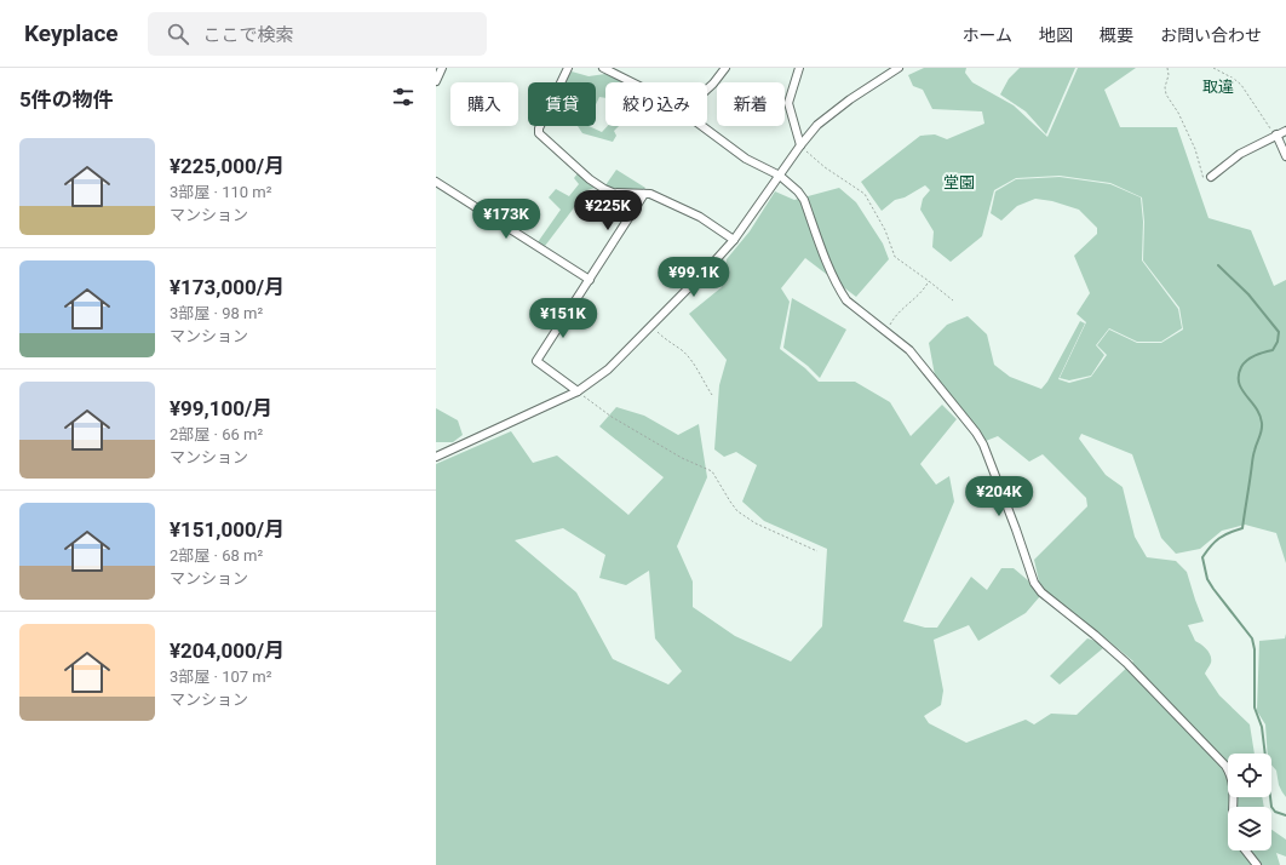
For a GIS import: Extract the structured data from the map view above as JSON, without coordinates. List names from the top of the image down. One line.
{"districts":["取違","堂園"],"page":{"header":"Keyplace","search":"ここで検索","nav":["ホーム","地図","概要","お問い合わせ"],"heading":"5件の物件","chip":["購入","賃貸","絞り込み","新着"],"list":[{"name":"¥225,000/月","note":"3部屋 · 110 m² · マンション"},{"name":"¥173,000/月","note":"3部屋 · 98 m² · マンション"},{"name":"¥99,100/月","note":"2部屋 · 66 m² · マンション"},{"name":"¥151,000/月","note":"2部屋 · 68 m² · マンション"},{"name":"¥204,000/月","note":"3部屋 · 107 m² · マンション"}],"price":["¥225K","¥173K","¥99.1K","¥151K","¥204K"]}}
